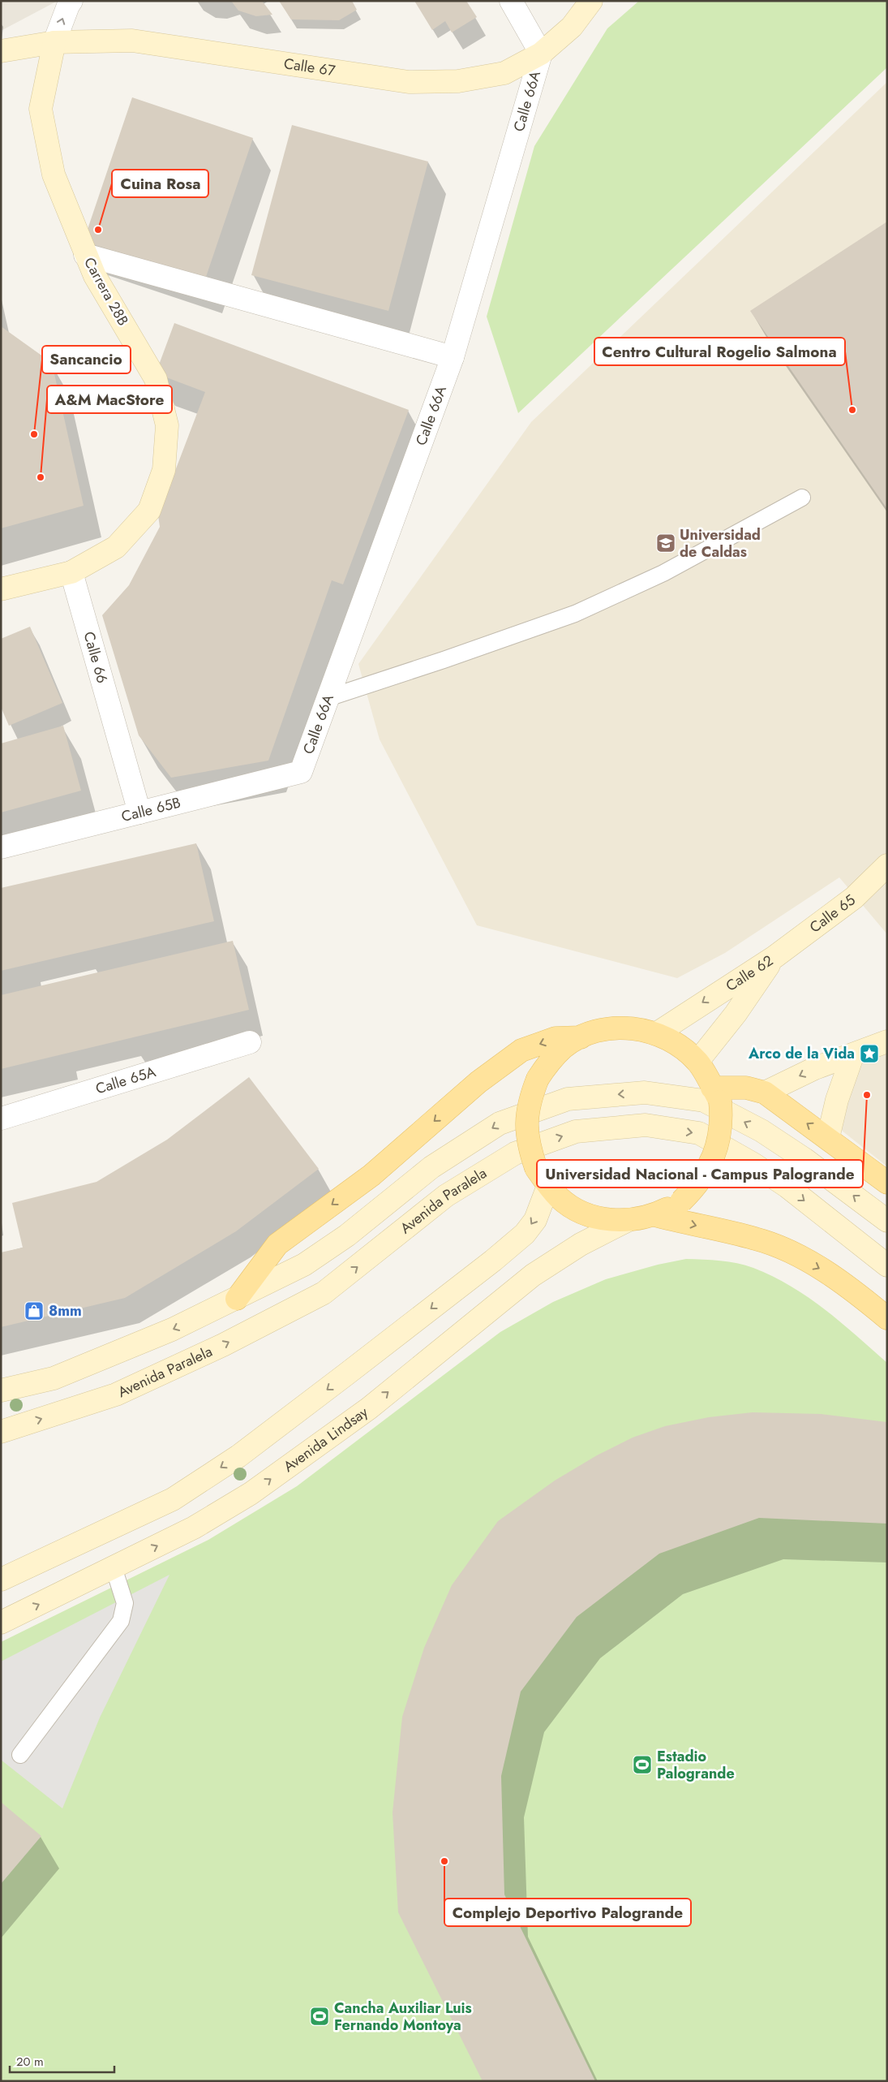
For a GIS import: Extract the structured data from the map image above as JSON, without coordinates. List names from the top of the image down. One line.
{"streets":{"main road":["Calle 67","Carrera 28B","Calle 65","Calle 62","Avenida Paralela","Avenida Lindsay"],"street":["Calle 66A","Calle 66","Calle 65B","Calle 65A"]},"crossings":[["Calle 67","Calle 66A"],["Calle 67","Carrera 28B"],["Calle 66A","Calle 65B"],["Carrera 28B","Calle 66"],["Calle 66","Calle 65B"],["Calle 65","Calle 62"]],"places":{"other":["Cuina Rosa","Centro Cultural Rogelio Salmona","Sancancio","A&M MacStore","Universidad Nacional - Campus Palogrande","Complejo Deportivo Palogrande"],"school or university":["Universidad de Caldas"],"place":["Arco de la Vida"],"shop":["8mm"],"sports":["Estadio Palogrande","Cancha Auxiliar Luis Fernando Montoya"]},"scale_bar":"20 m"}
